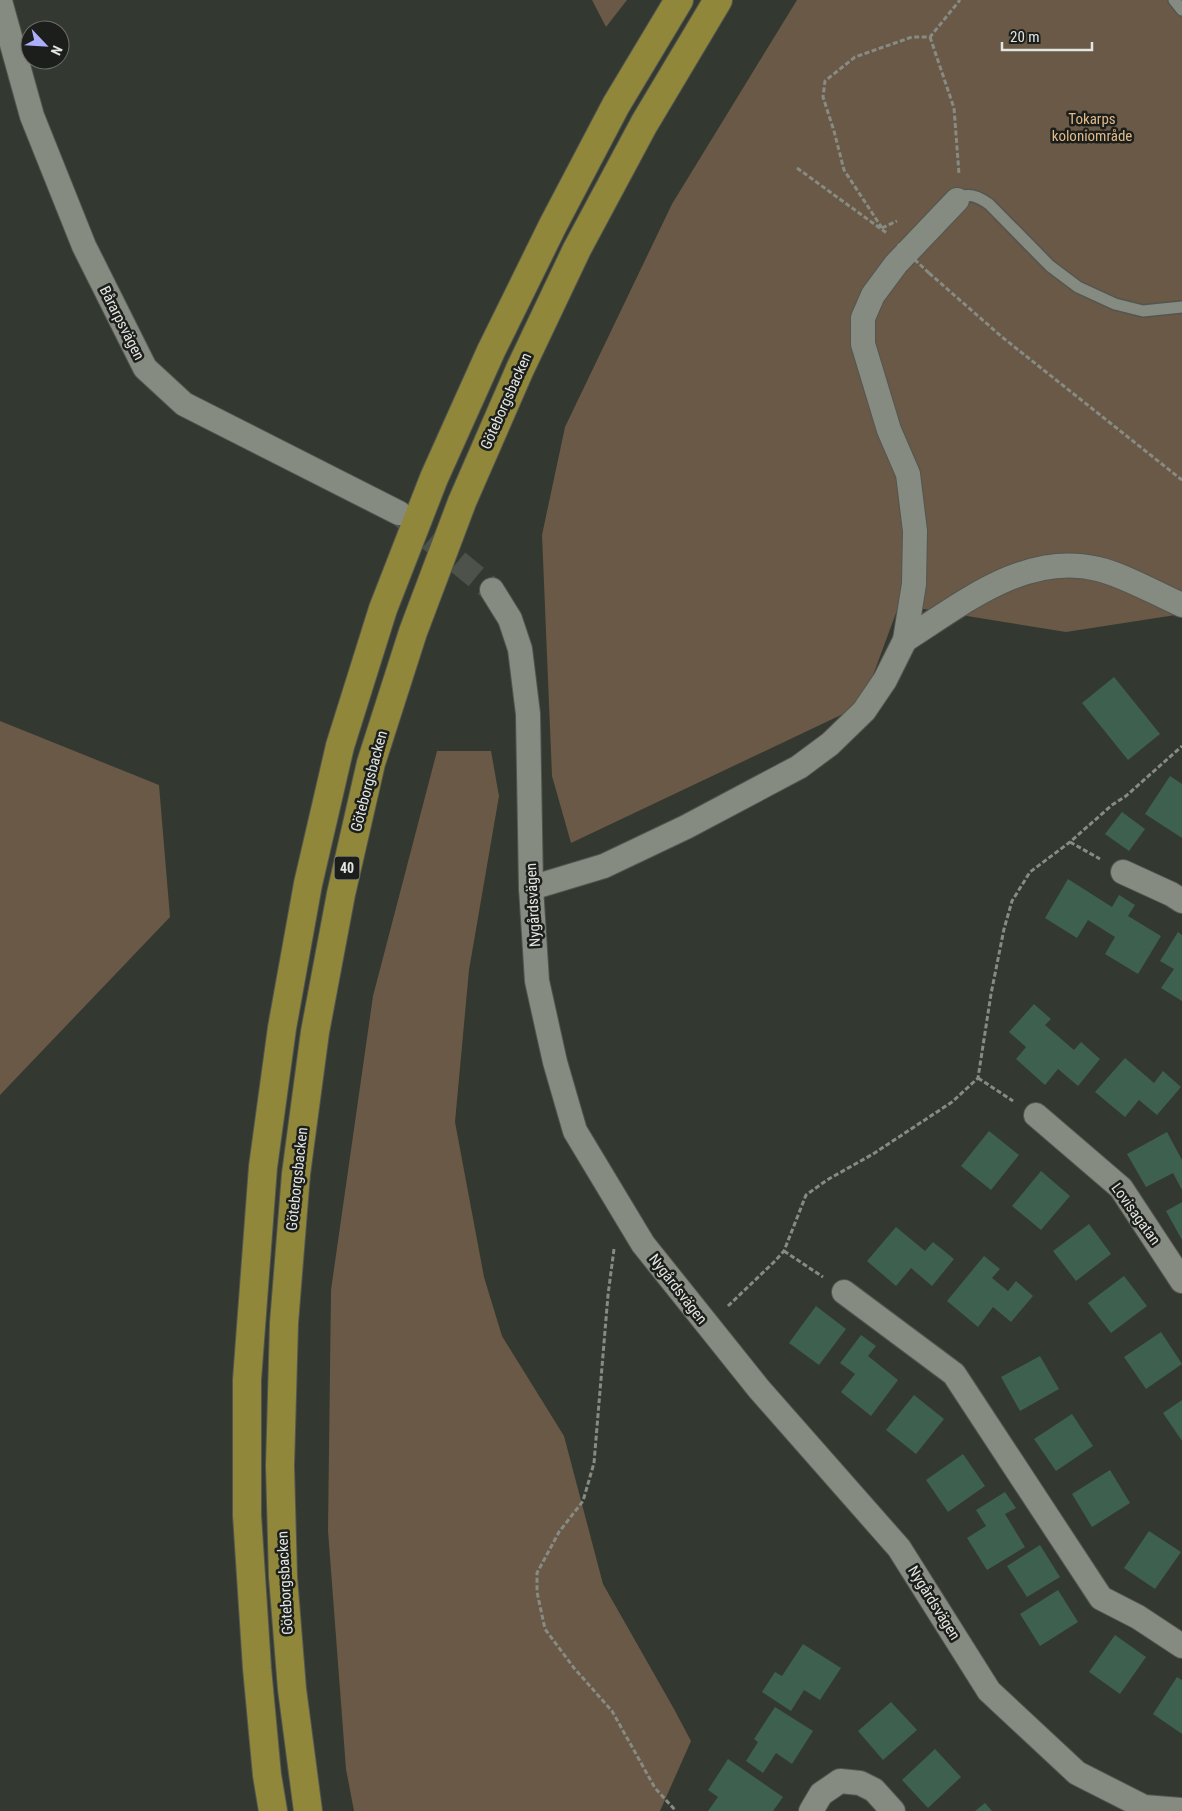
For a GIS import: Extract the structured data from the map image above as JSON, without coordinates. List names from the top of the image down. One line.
{"streets":{"highway":["Göteborgsbacken","40"],"street":["Bårarpsvägen","Nygårdsvägen","Lovisagatan"]},"parks":["Tokarps koloniområde"],"scale_bar":"20 m","north":"bottom right"}
